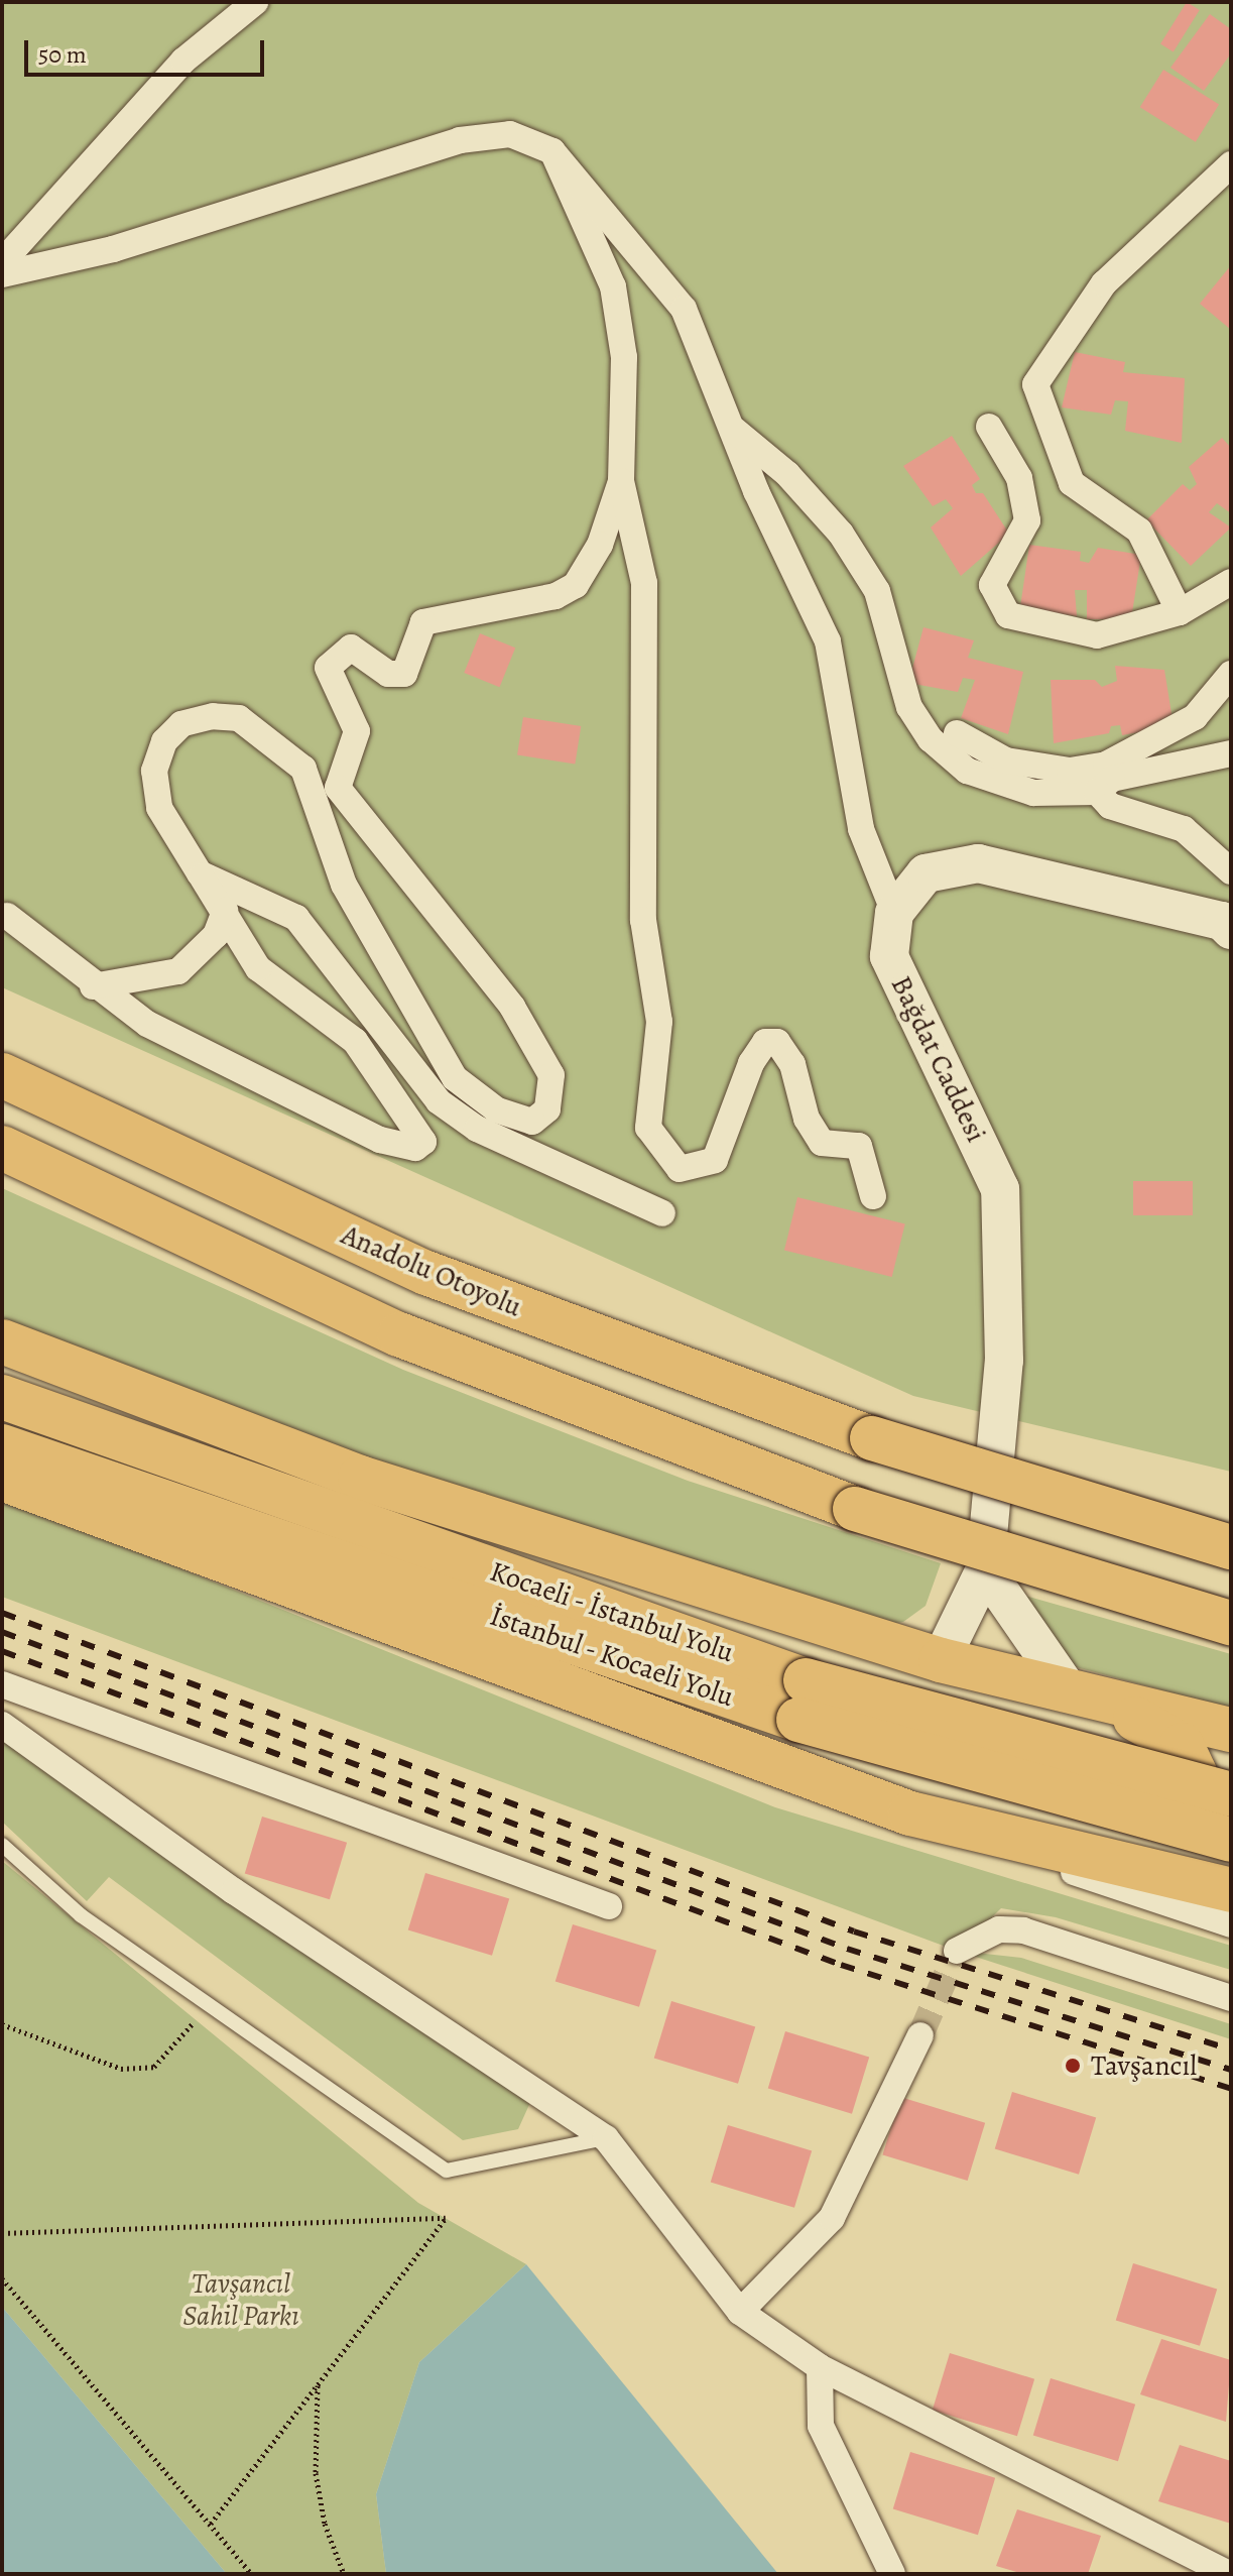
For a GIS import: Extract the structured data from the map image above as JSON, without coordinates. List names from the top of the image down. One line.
{"streets":{"highway":["Anadolu Otoyolu","Kocaeli - İstanbul Yolu","İstanbul - Kocaeli Yolu"],"main road":["Bağdat Caddesi"]},"crossings":[["Kocaeli - İstanbul Yolu","İstanbul - Kocaeli Yolu"]],"parks":["Tavşancıl Sahil Parkı"],"places":["Tavşancıl"],"scale_bar":"50 m"}
